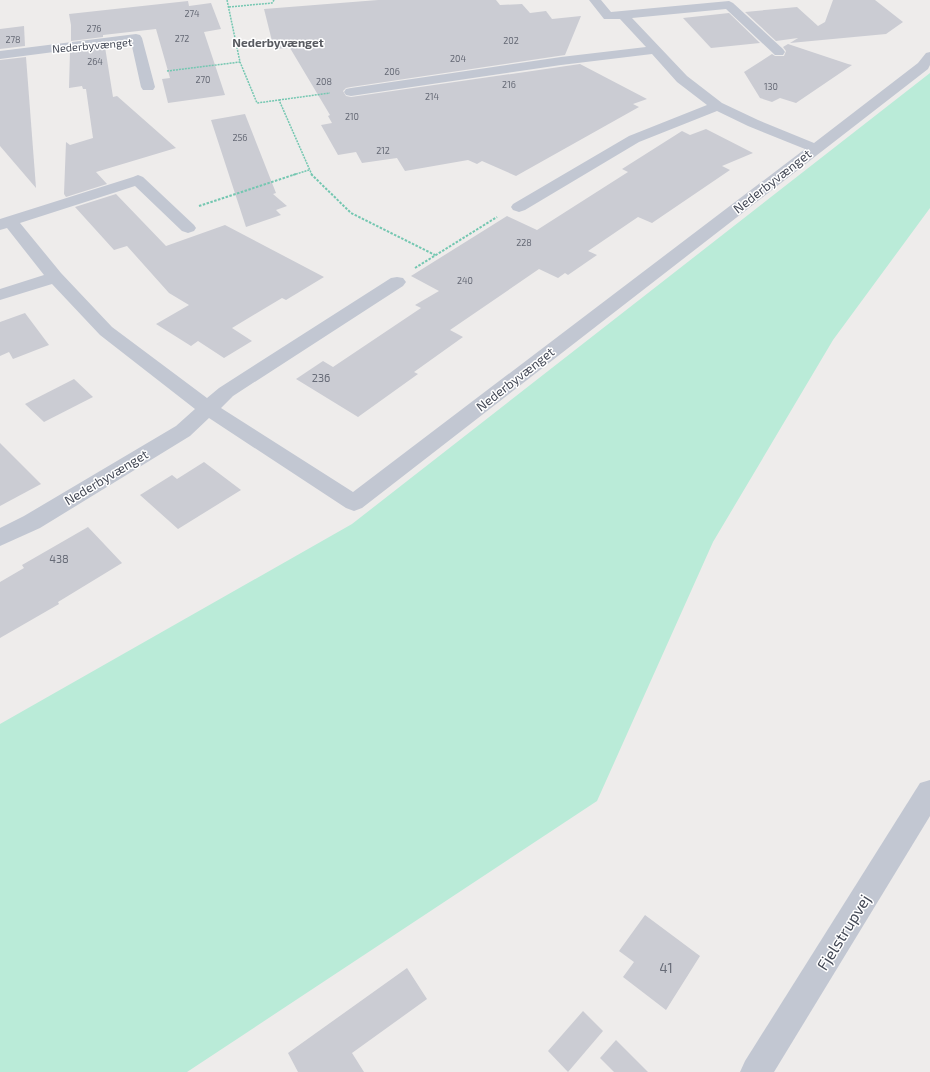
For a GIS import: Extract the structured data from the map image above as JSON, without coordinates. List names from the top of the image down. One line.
{"streets":{"street":["Nederbyvænget","Fjelstrupvej"]},"districts":["Nederbyvænget"],"house_numbers":["274","276","272","278","202","204","264","206","270","208","216","130","214","210","256","212","228","240","236","438","41"]}
